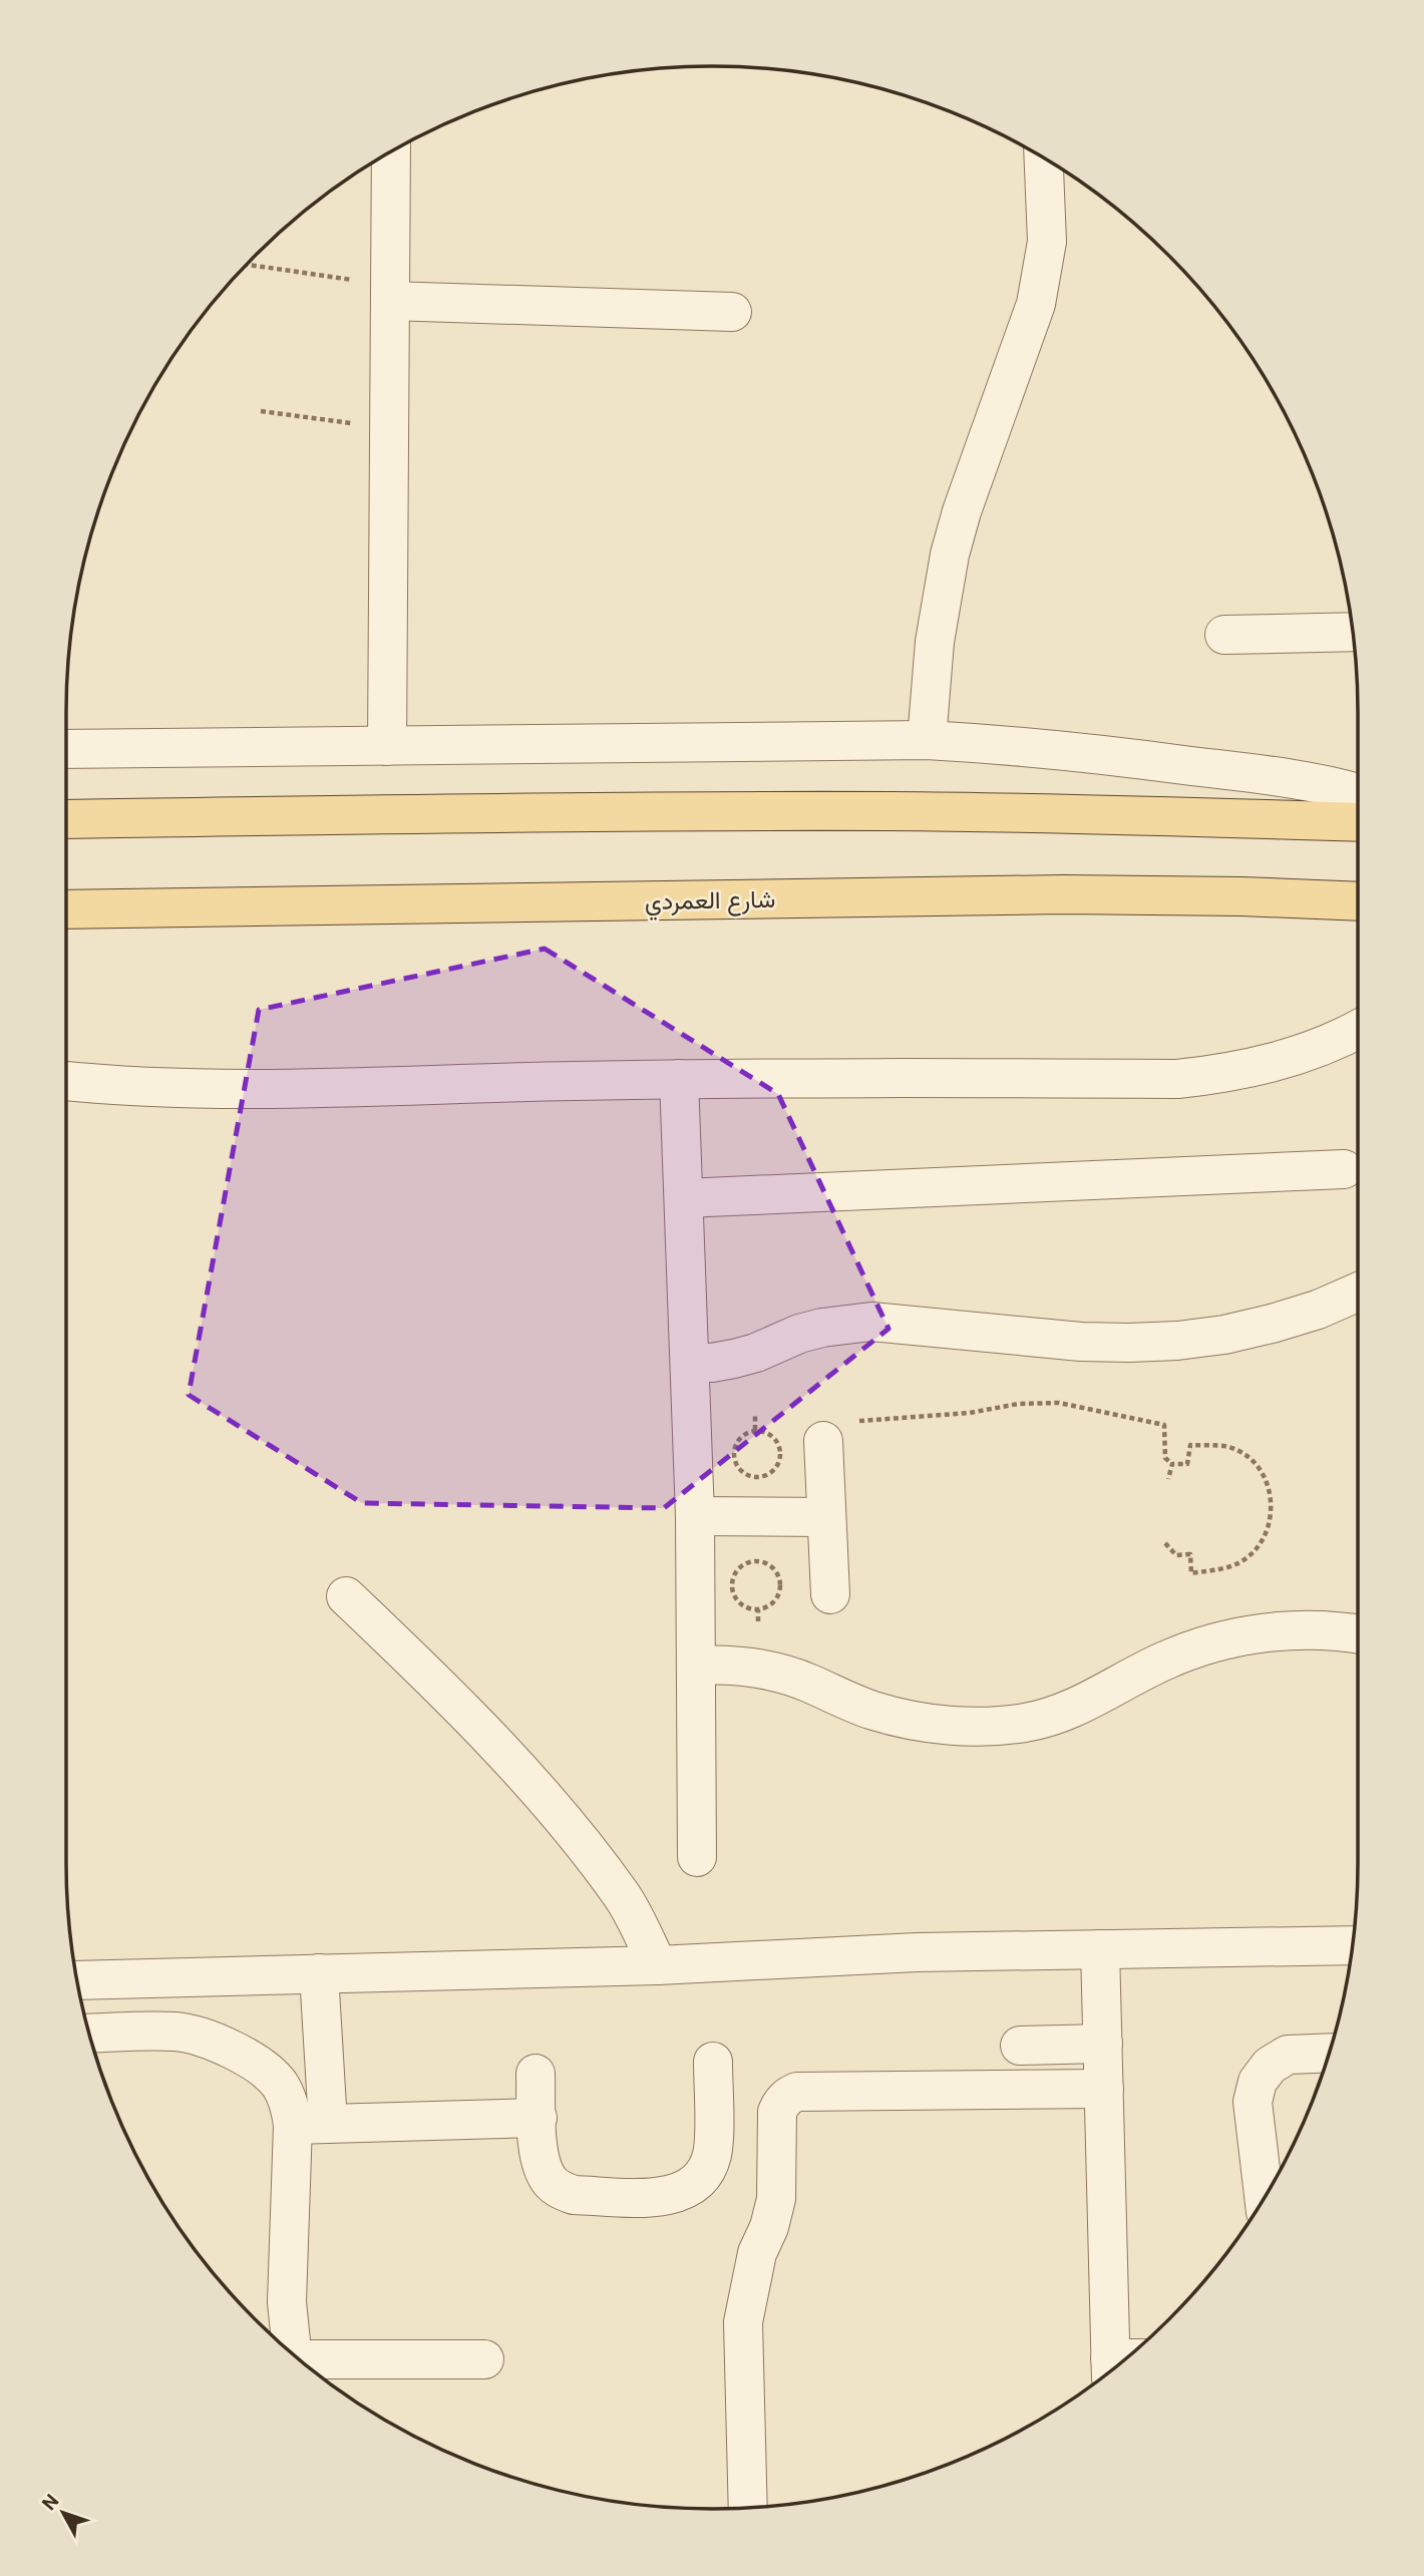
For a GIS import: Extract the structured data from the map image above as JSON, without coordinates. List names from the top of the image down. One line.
{"streets":{"main road":["شارع العمردي"]},"north":"top left"}
